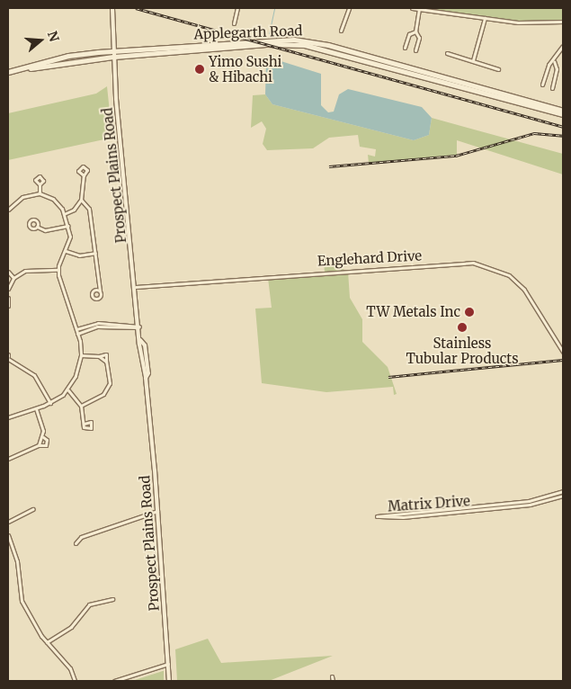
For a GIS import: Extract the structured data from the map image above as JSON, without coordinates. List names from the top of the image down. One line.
{"streets":{"main road":["Applegarth Road"],"street":["Prospect Plains Road","Englehard Drive","Matrix Drive"]},"crossings":[["Applegarth Road","Prospect Plains Road"],["Prospect Plains Road","Englehard Drive"]],"places":["Yimo Sushi & Hibachi","TW Metals Inc","Stainless Tubular Products"],"north":"right"}
